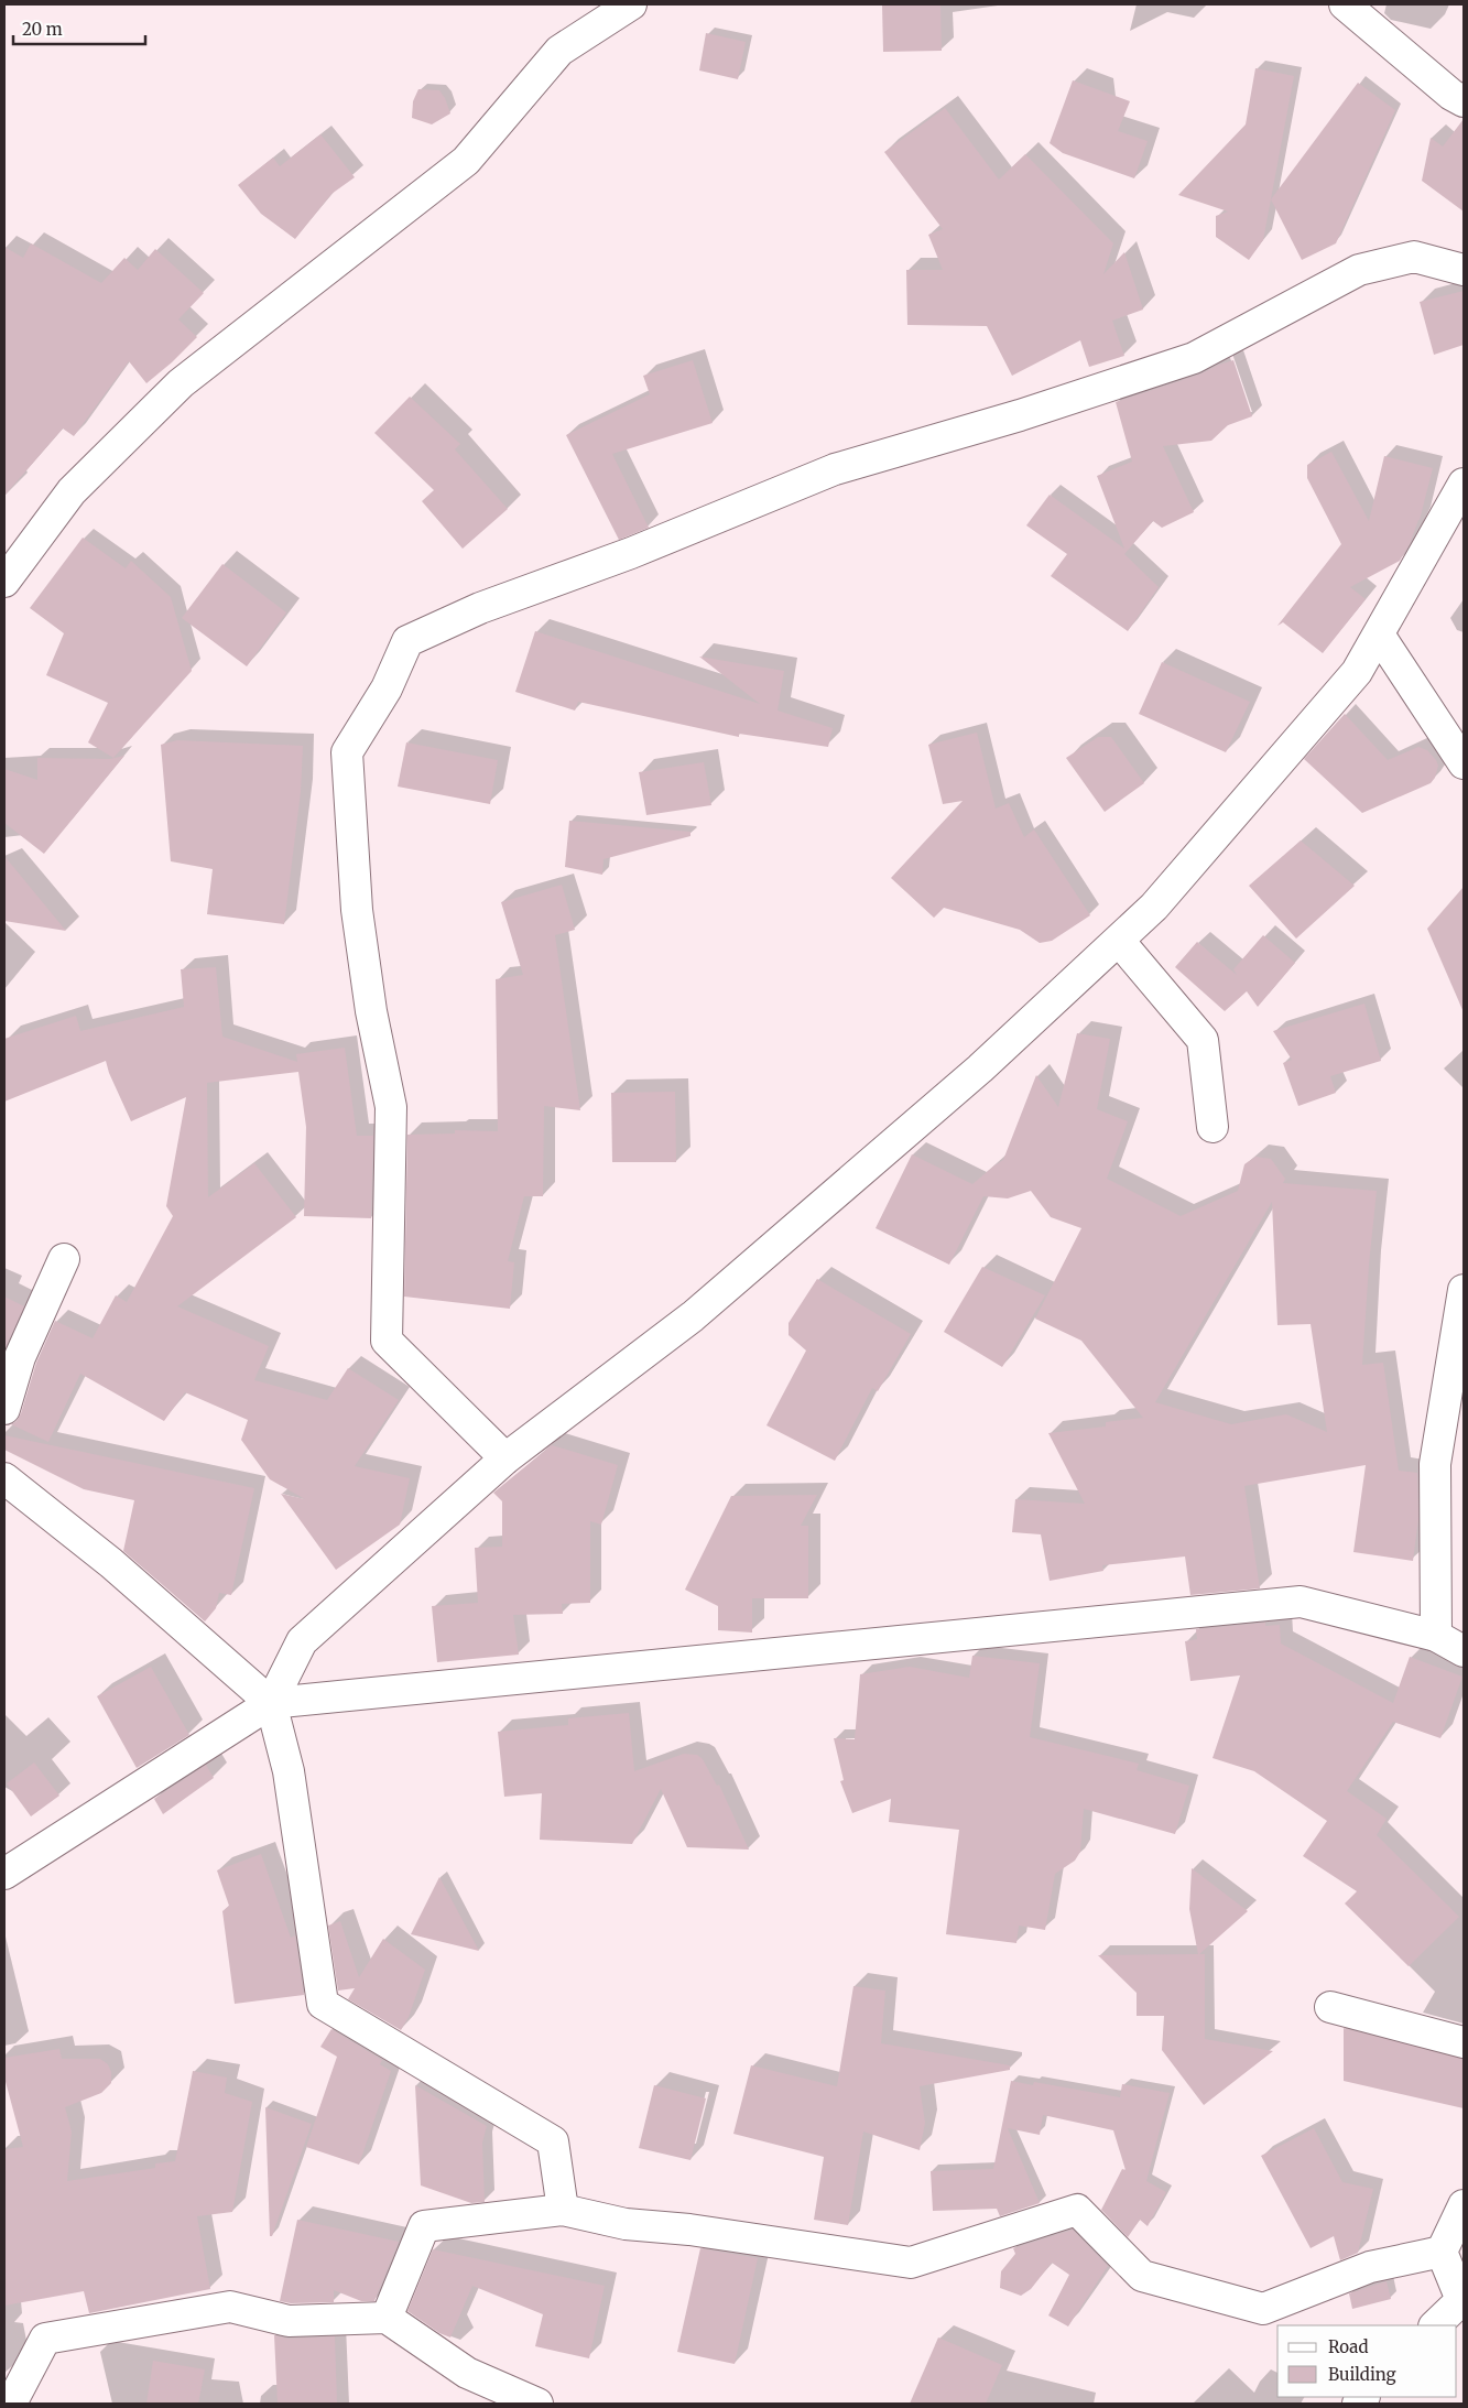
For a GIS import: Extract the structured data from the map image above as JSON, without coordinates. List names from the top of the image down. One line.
{"legend":["Road","Building"],"scale_bar":"20 m"}
